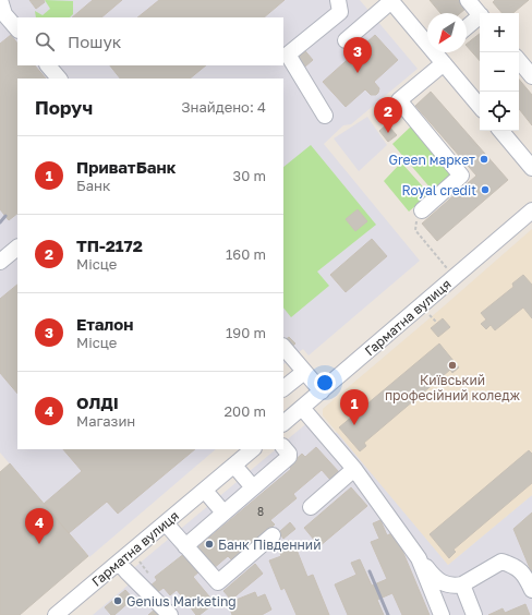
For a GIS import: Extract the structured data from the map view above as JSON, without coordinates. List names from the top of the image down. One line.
{"streets":{"street":["Гарматна вулиця"]},"places":["Green маркет","Royal credit","Київський професійний коледж","Банк Південний","Genius Marketing"],"house_numbers":["8"],"north":"bottom left","page":{"map_buttons":["+","−"],"search":"Пошук","pins":["3","2","1","4"],"heading":["Поруч","Знайдено: 4"],"list":[{"mark":"1","name":"ПриватБанк","note":"Банк","value":"30 m"},{"mark":"2","name":"ТП-2172","note":"Місце","value":"160 m"},{"mark":"3","name":"Еталон","note":"Місце","value":"190 m"},{"mark":"4","name":"ОЛДІ","note":"Магазин","value":"200 m"}]}}
